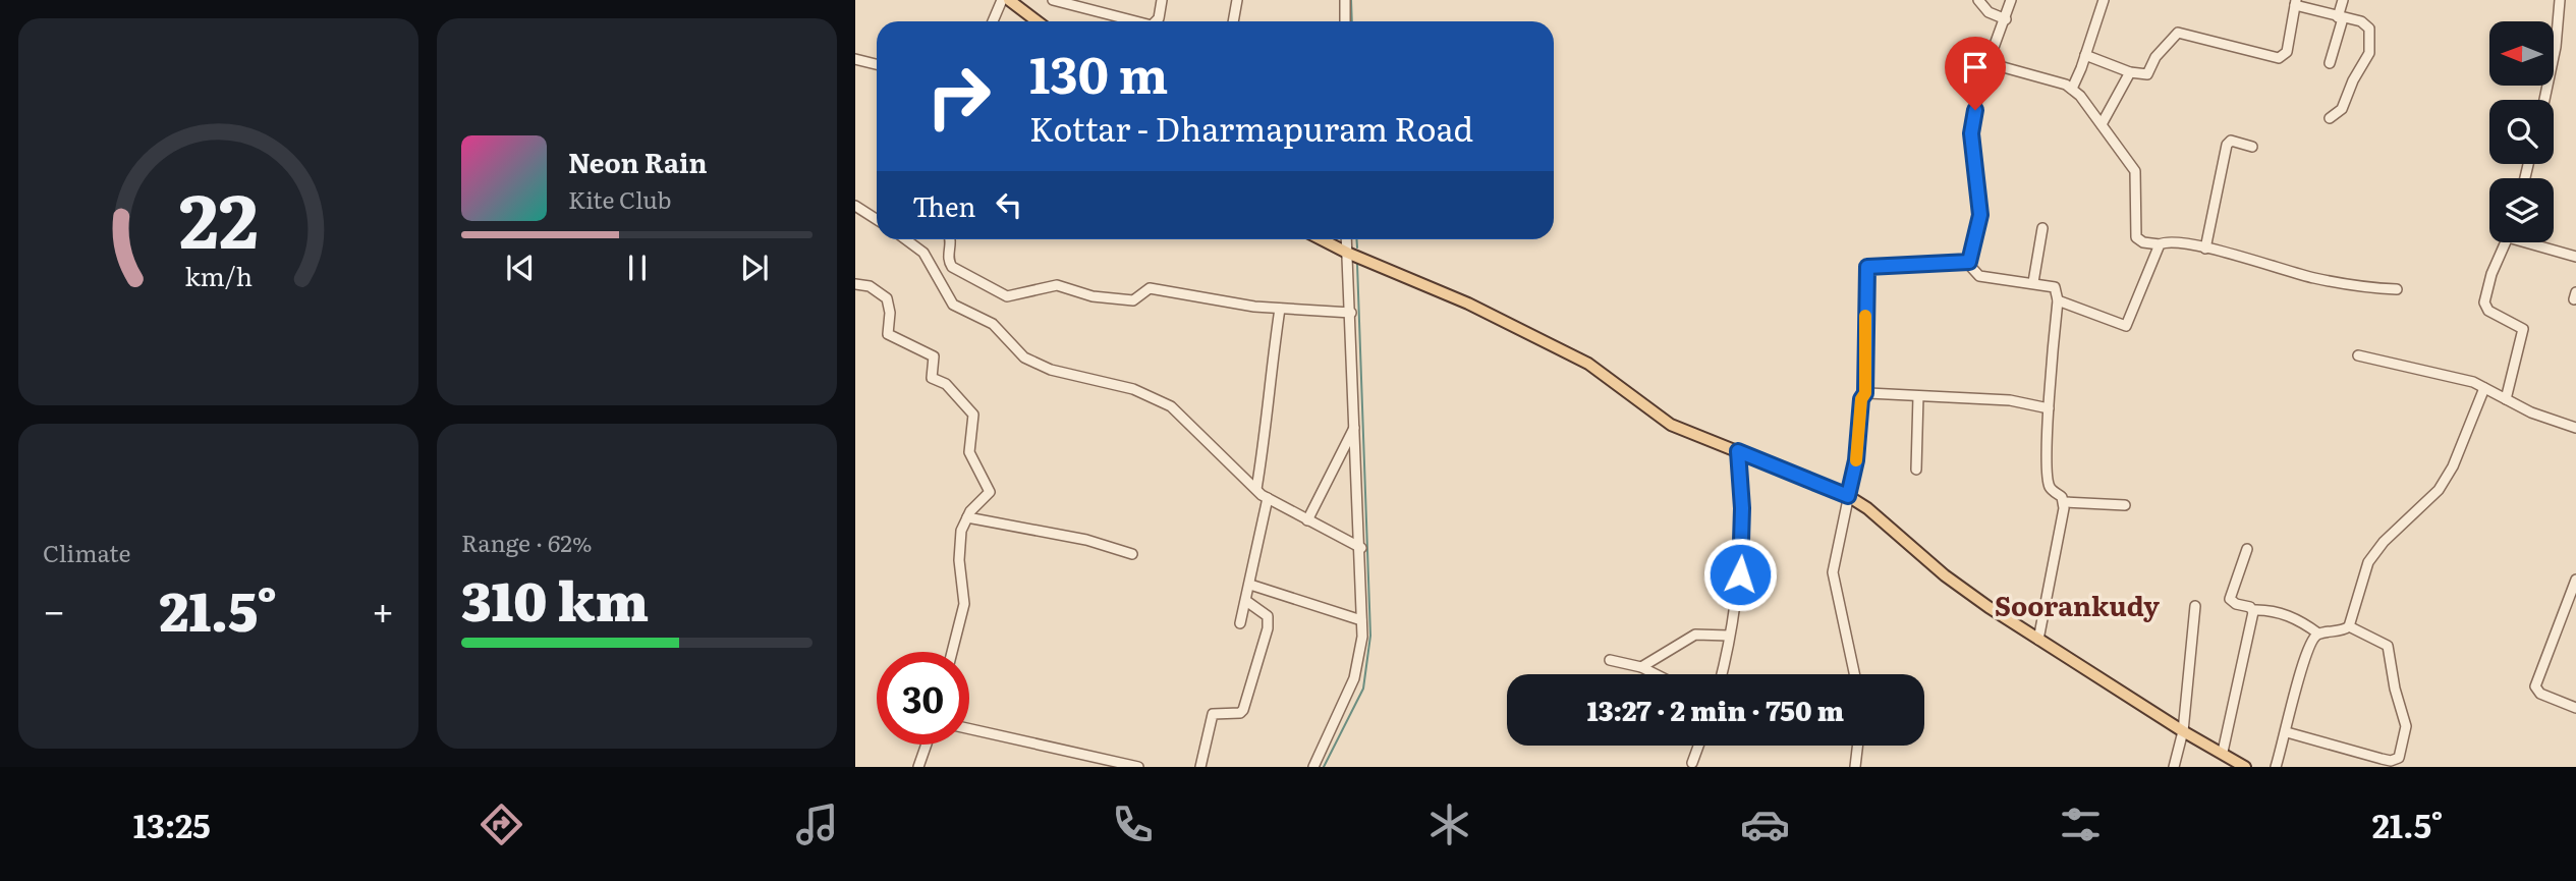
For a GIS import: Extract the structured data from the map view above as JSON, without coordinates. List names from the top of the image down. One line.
{"districts":["Soorankudy"],"north":"left","page":{"turn":["130 m","Kottar - Dharmapuram Road"],"song":["Neon Rain","Kite Club"],"then":"Then","tile":["Climate",["Range · 62%","310 km"]],"heat":["−","21.5°","+"],"limit":"30","trip":"13:27 · 2 min · 750 m","tabs":["13:25","21.5°"],"gauge":["22","km/h"]}}
